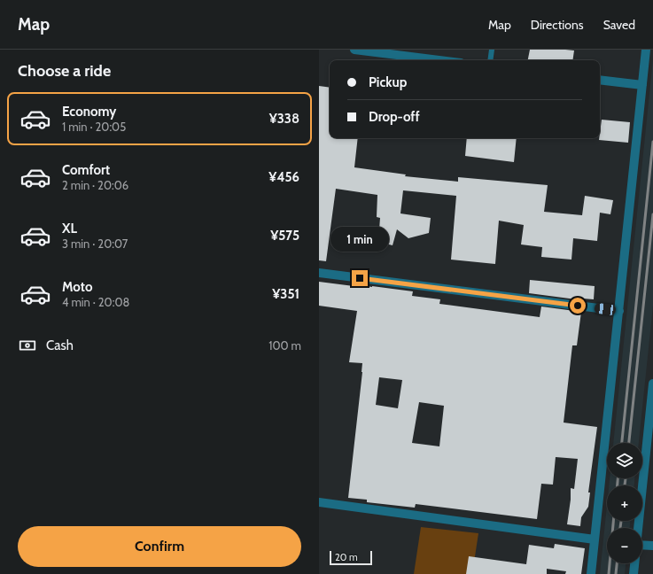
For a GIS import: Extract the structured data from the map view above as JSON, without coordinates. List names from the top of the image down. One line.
{"scale_bar":"20 m","page":{"header":"Map","nav":["Map","Directions","Saved"],"heading":"Choose a ride","banner":["Pickup","Drop-off"],"list":[{"name":"Economy","note":"1 min · 20:05","value":"¥338"},{"name":"Comfort","note":"2 min · 20:06","value":"¥456"},{"name":"XL","note":"3 min · 20:07","value":"¥575"},{"name":"Moto","note":"4 min · 20:08","value":"¥351"}],"bubble":"1 min","pay":["Cash","100 m"],"map_buttons":["+","−"],"buttons":"Confirm","scale":"20 m"}}
